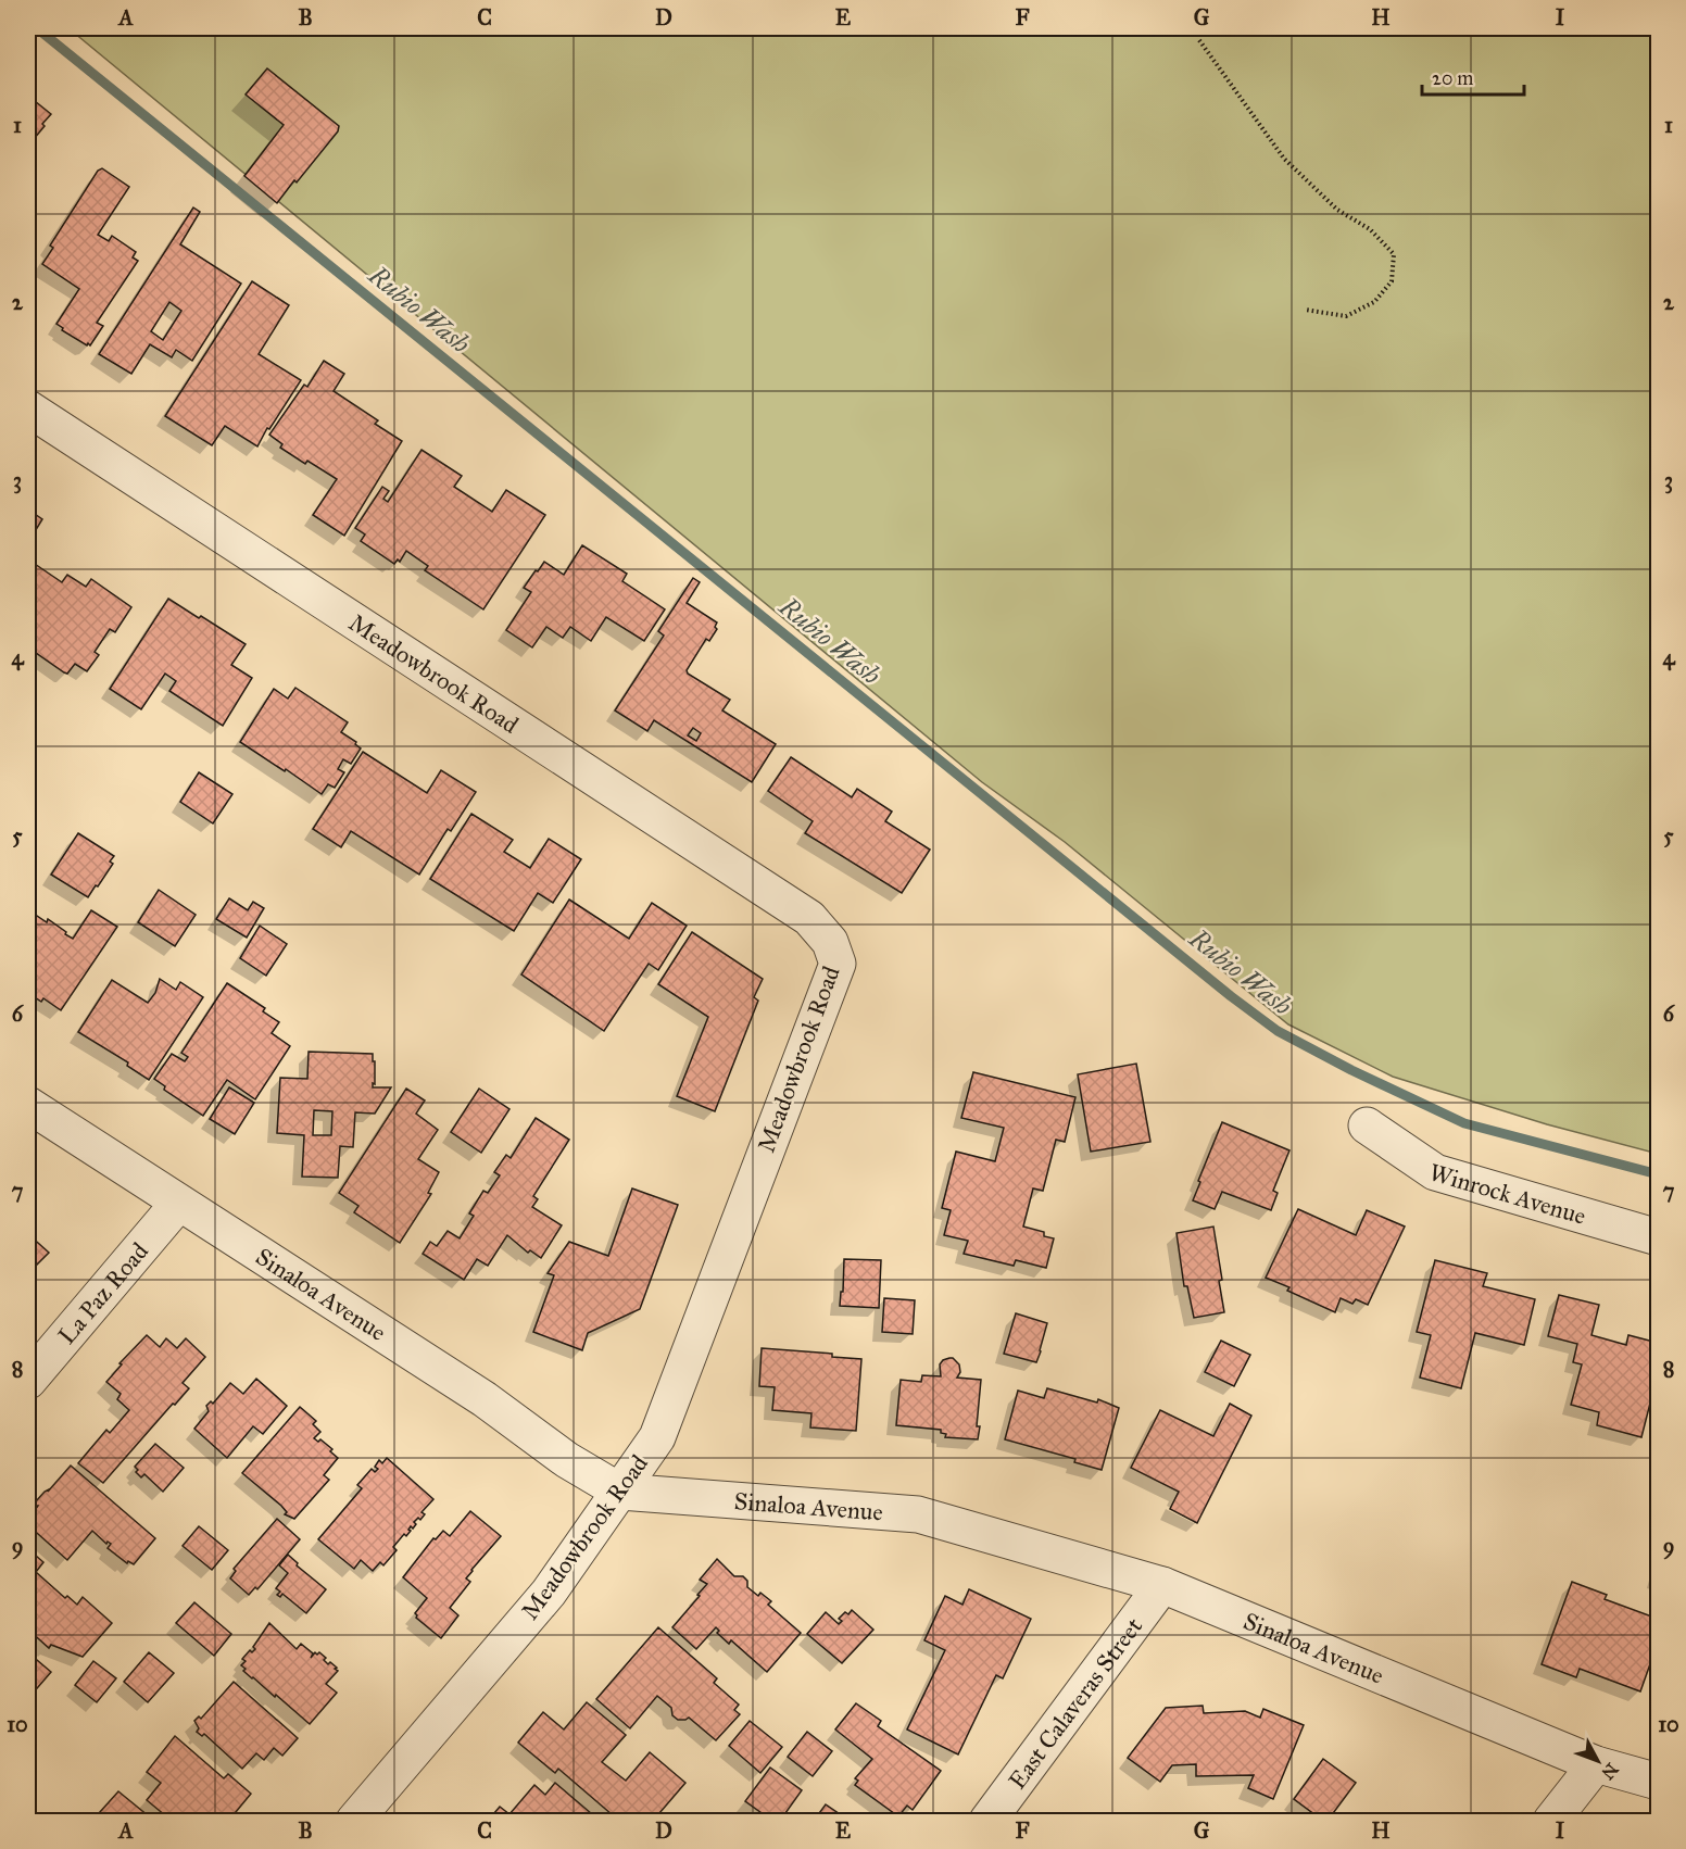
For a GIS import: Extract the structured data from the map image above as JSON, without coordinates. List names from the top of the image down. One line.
{"streets":{"street":["Meadowbrook Road","Winrock Avenue","La Paz Road","Sinaloa Avenue","East Calaveras Street"]},"crossings":[["Meadowbrook Road","Sinaloa Avenue"],["La Paz Road","Sinaloa Avenue"],["Sinaloa Avenue","East Calaveras Street"]],"water":["Rubio Wash"],"scale_bar":"20 m","north":"bottom right","grid":{"columns":["A","B","C","D","E","F","G","H","I"],"rows":["1","2","3","4","5","6","7","8","9","10"]}}
